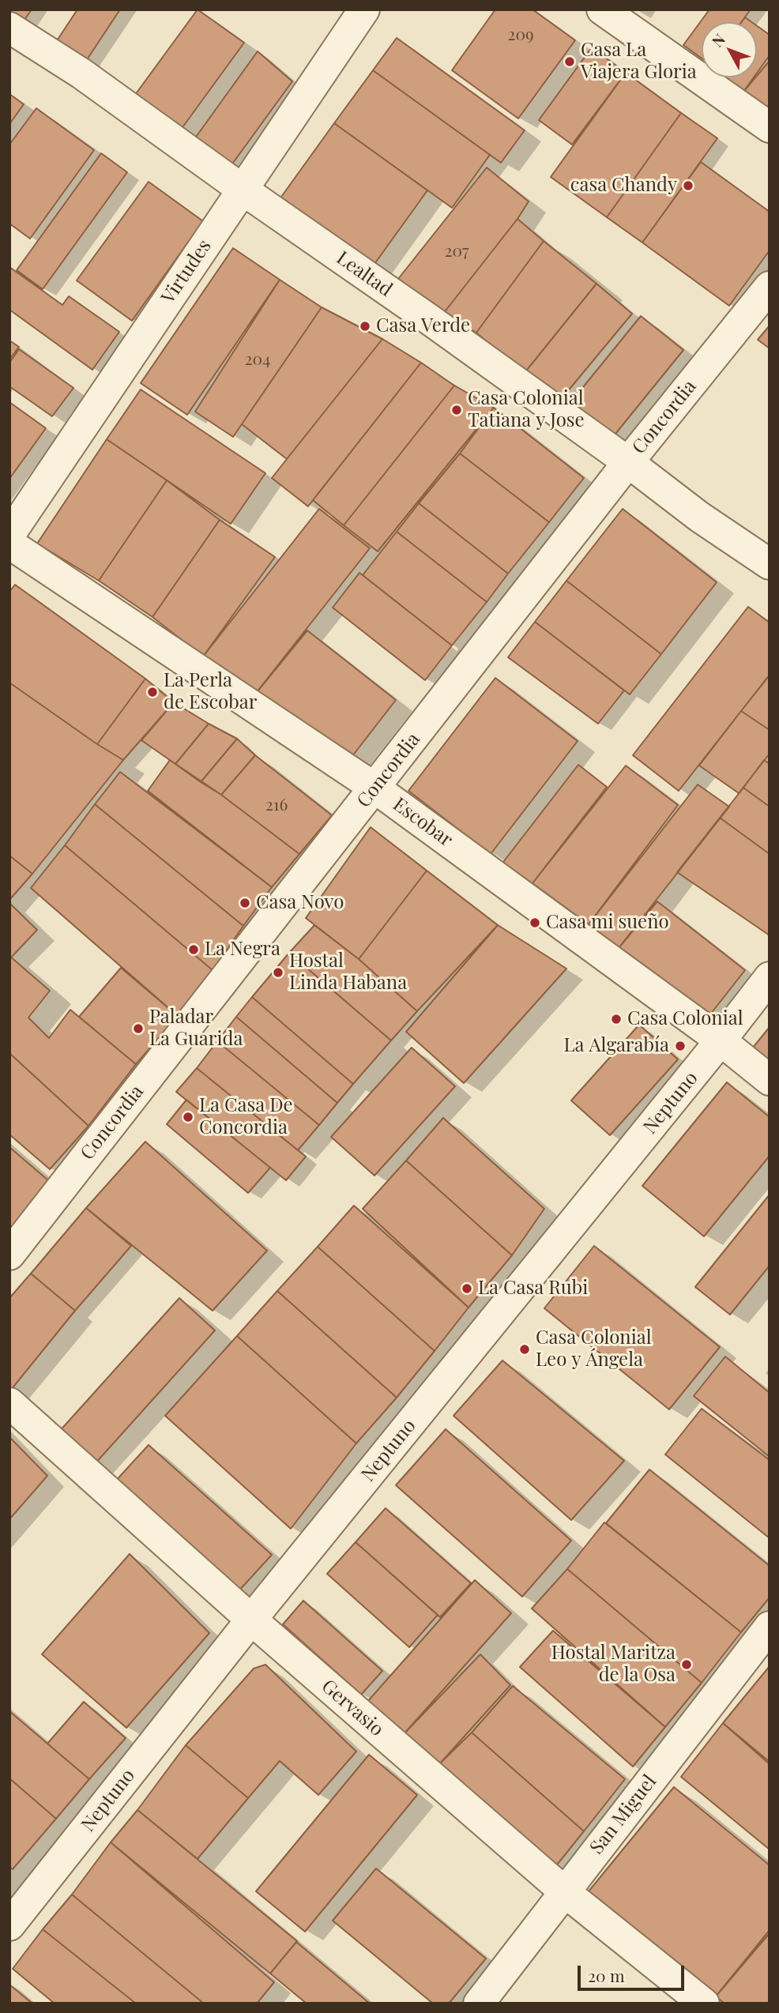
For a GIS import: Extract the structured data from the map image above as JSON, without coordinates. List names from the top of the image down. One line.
{"streets":{"street":["Virtudes","Lealtad","Concordia","Escobar","Neptuno","Gervasio","San Miguel"]},"crossings":[["Virtudes","Lealtad"],["Lealtad","Concordia"],["Concordia","Escobar"],["Escobar","Neptuno"],["Neptuno","Gervasio"],["Gervasio","San Miguel"]],"places":["Casa La Viajera Gloria","casa Chandy","Casa Verde","Casa Colonial Tatiana y Jose","La Perla de Escobar","Casa Novo","Casa mi sueño","La Negra","Hostal Linda Habana","Casa Colonial","Paladar La Guarida","La Algarabía","La Casa De Concordia","La Casa Rubi","Casa Colonial Leo y Ángela","Hostal Maritza de la Osa"],"house_numbers":["209","207","204","216"],"scale_bar":"20 m","north":"top left"}
